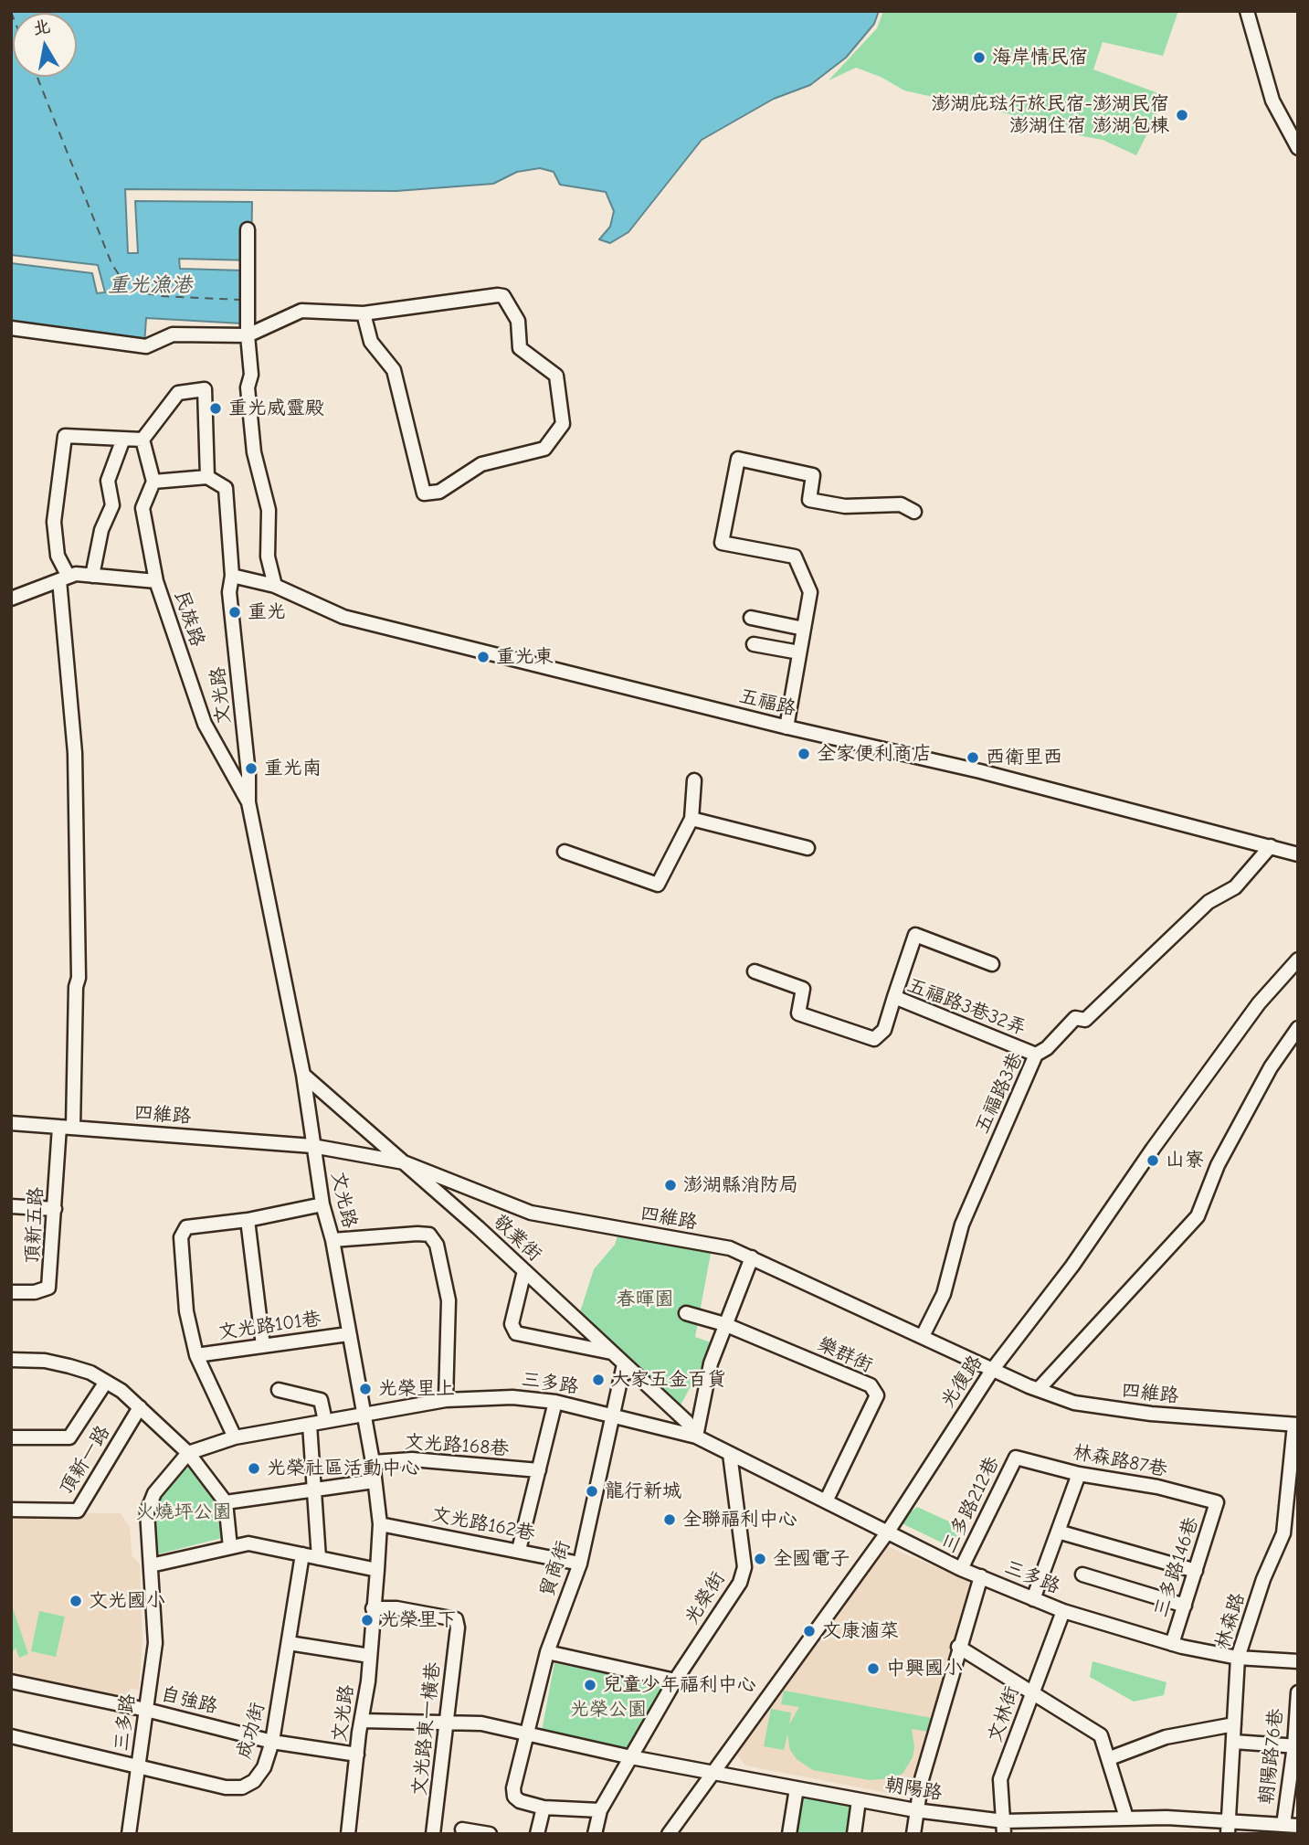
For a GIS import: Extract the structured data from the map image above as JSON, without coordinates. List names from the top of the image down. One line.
{"streets":{"street":["民族路","文光路","五福路","五福路3巷32弄","五福路3巷","四維路","頂新五路","敬業街","文光路101巷","樂群街","光復路","三多路","文光路168巷","頂新一路","林森路87巷","三多路212巷","文光路162巷","三多路146巷","貿商街","光榮街","林森路","自強路","文林街","文光路東一橫巷","成功街","朝陽路76巷","朝陽路"]},"crossings":[["民族路","文光路"],["民族路","頂新五路"],["文光路","五福路"],["文光路","四維路"],["文光路","敬業街"],["文光路","文光路101巷"],["文光路","三多路"],["文光路","文光路168巷"],["文光路","文光路162巷"],["文光路","自強路"],["文光路","文光路東一橫巷"],["五福路","五福路3巷"],["五福路3巷32弄","五福路3巷"],["五福路3巷","四維路"],["四維路","頂新五路"],["四維路","敬業街"],["四維路","光復路"],["四維路","林森路"],["敬業街","三多路"],["敬業街","貿商街"],["樂群街","三多路"],["光復路","三多路"],["光復路","朝陽路"],["三多路","三多路212巷"],["三多路","三多路146巷"],["三多路","貿商街"],["三多路","光榮街"],["三多路","林森路"],["三多路","自強路"],["三多路","文林街"],["三多路","成功街"],["林森路87巷","三多路212巷"],["林森路87巷","三多路146巷"],["文光路162巷","貿商街"],["貿商街","朝陽路"],["光榮街","朝陽路"],["林森路","朝陽路"],["自強路","成功街"],["文林街","朝陽路"],["朝陽路76巷","朝陽路"]],"water":["重光漁港"],"parks":["春暉園","火燒坪公園","光榮公園"],"places":["海岸情民宿","澎湖庇琺行旅民宿-澎湖民宿 澎湖住宿 澎湖包棟","重光威靈殿","重光","重光東","全家便利商店","西衛里西","重光南","山寮","澎湖縣消防局","大家五金百貨","光榮里上","光榮社區活動中心","龍行新城","全聯福利中心","全國電子","文光國小","光榮里下","文康滷菜","中興國小","兒童少年福利中心"],"north":"top"}
